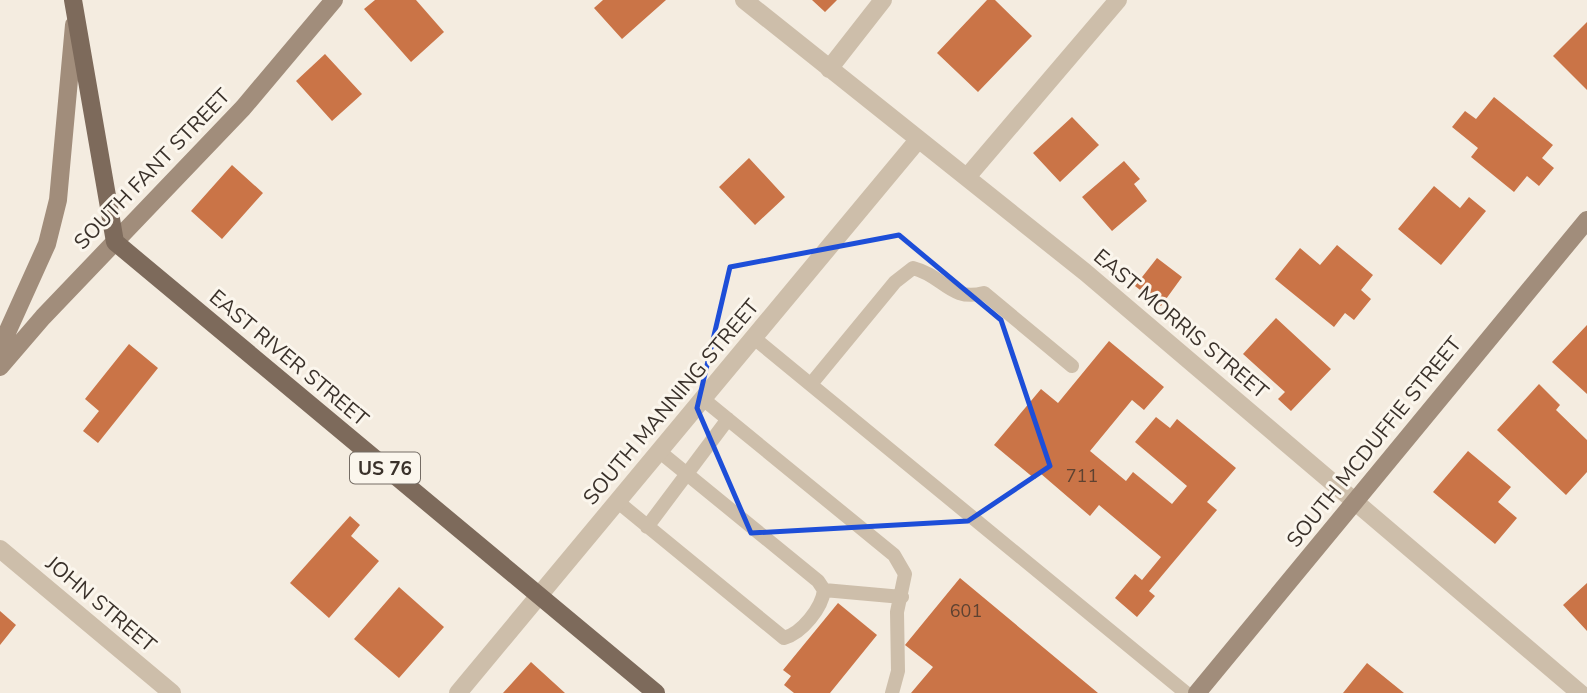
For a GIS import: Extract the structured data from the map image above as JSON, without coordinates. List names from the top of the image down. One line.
{"streets":{"main road":["EAST RIVER STREET","US 76"],"street":["SOUTH FANT STREET","EAST MORRIS STREET","SOUTH MANNING STREET","SOUTH MCDUFFIE STREET","JOHN STREET"]},"crossings":[["SOUTH FANT STREET","EAST RIVER STREET"],["EAST MORRIS STREET","SOUTH MANNING STREET"],["EAST MORRIS STREET","SOUTH MCDUFFIE STREET"],["EAST RIVER STREET","SOUTH MANNING STREET"]],"house_numbers":["711","601"]}
